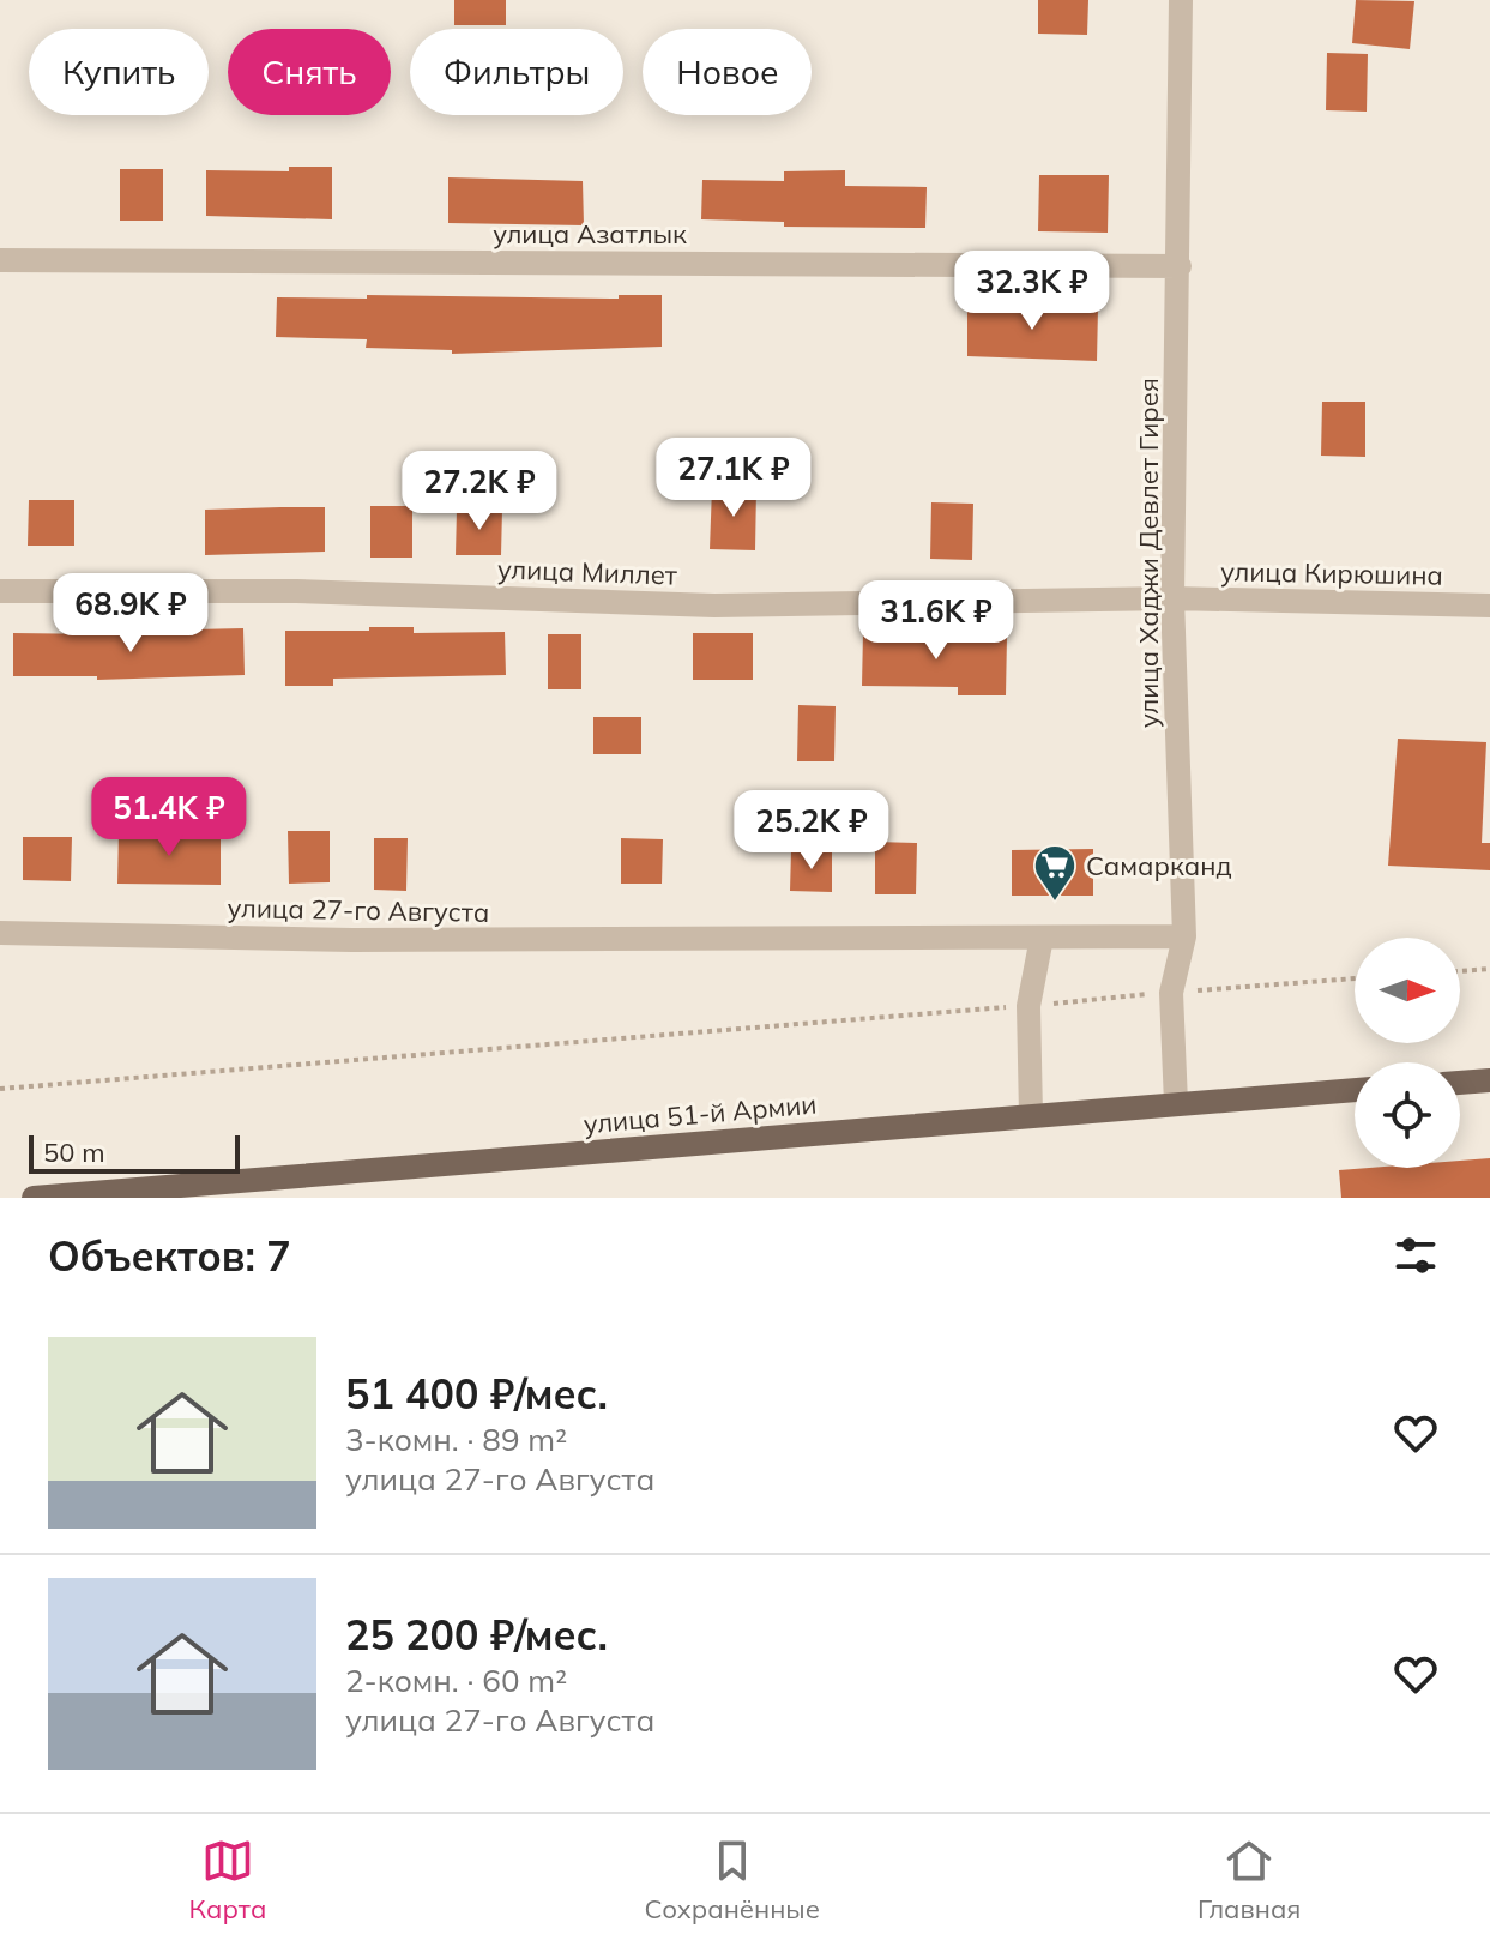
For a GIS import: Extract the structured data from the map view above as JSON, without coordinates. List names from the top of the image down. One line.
{"streets":{"main road":["улица 51-й Армии"],"street":["улица Азатлык","улица Хаджи Девлет Гирея","улица Миллет","улица Кирюшина","улица 27-го Августа"]},"crossings":[["улица Азатлык","улица Хаджи Девлет Гирея"],["улица Хаджи Девлет Гирея","улица Миллет"],["улица Хаджи Девлет Гирея","улица Кирюшина"],["улица Хаджи Девлет Гирея","улица 27-го Августа"],["улица Хаджи Девлет Гирея","улица 51-й Армии"],["улица Миллет","улица Кирюшина"]],"places":{"supermarket":["Самарканд"]},"scale_bar":"50 m","north":"right","page":{"chip":["Купить","Снять","Фильтры","Новое"],"price":["32.3K ₽","27.1K ₽","27.2K ₽","68.9K ₽","31.6K ₽","51.4K ₽","25.2K ₽"],"scale":"50 m","heading":"Объектов: 7","list":[{"name":"51 400 ₽/мес.","note":"3-комн. · 89 m² · улица 27-го Августа"},{"name":"25 200 ₽/мес.","note":"2-комн. · 60 m² · улица 27-го Августа"}],"tabs":["Карта","Сохранённые","Главная"]}}
